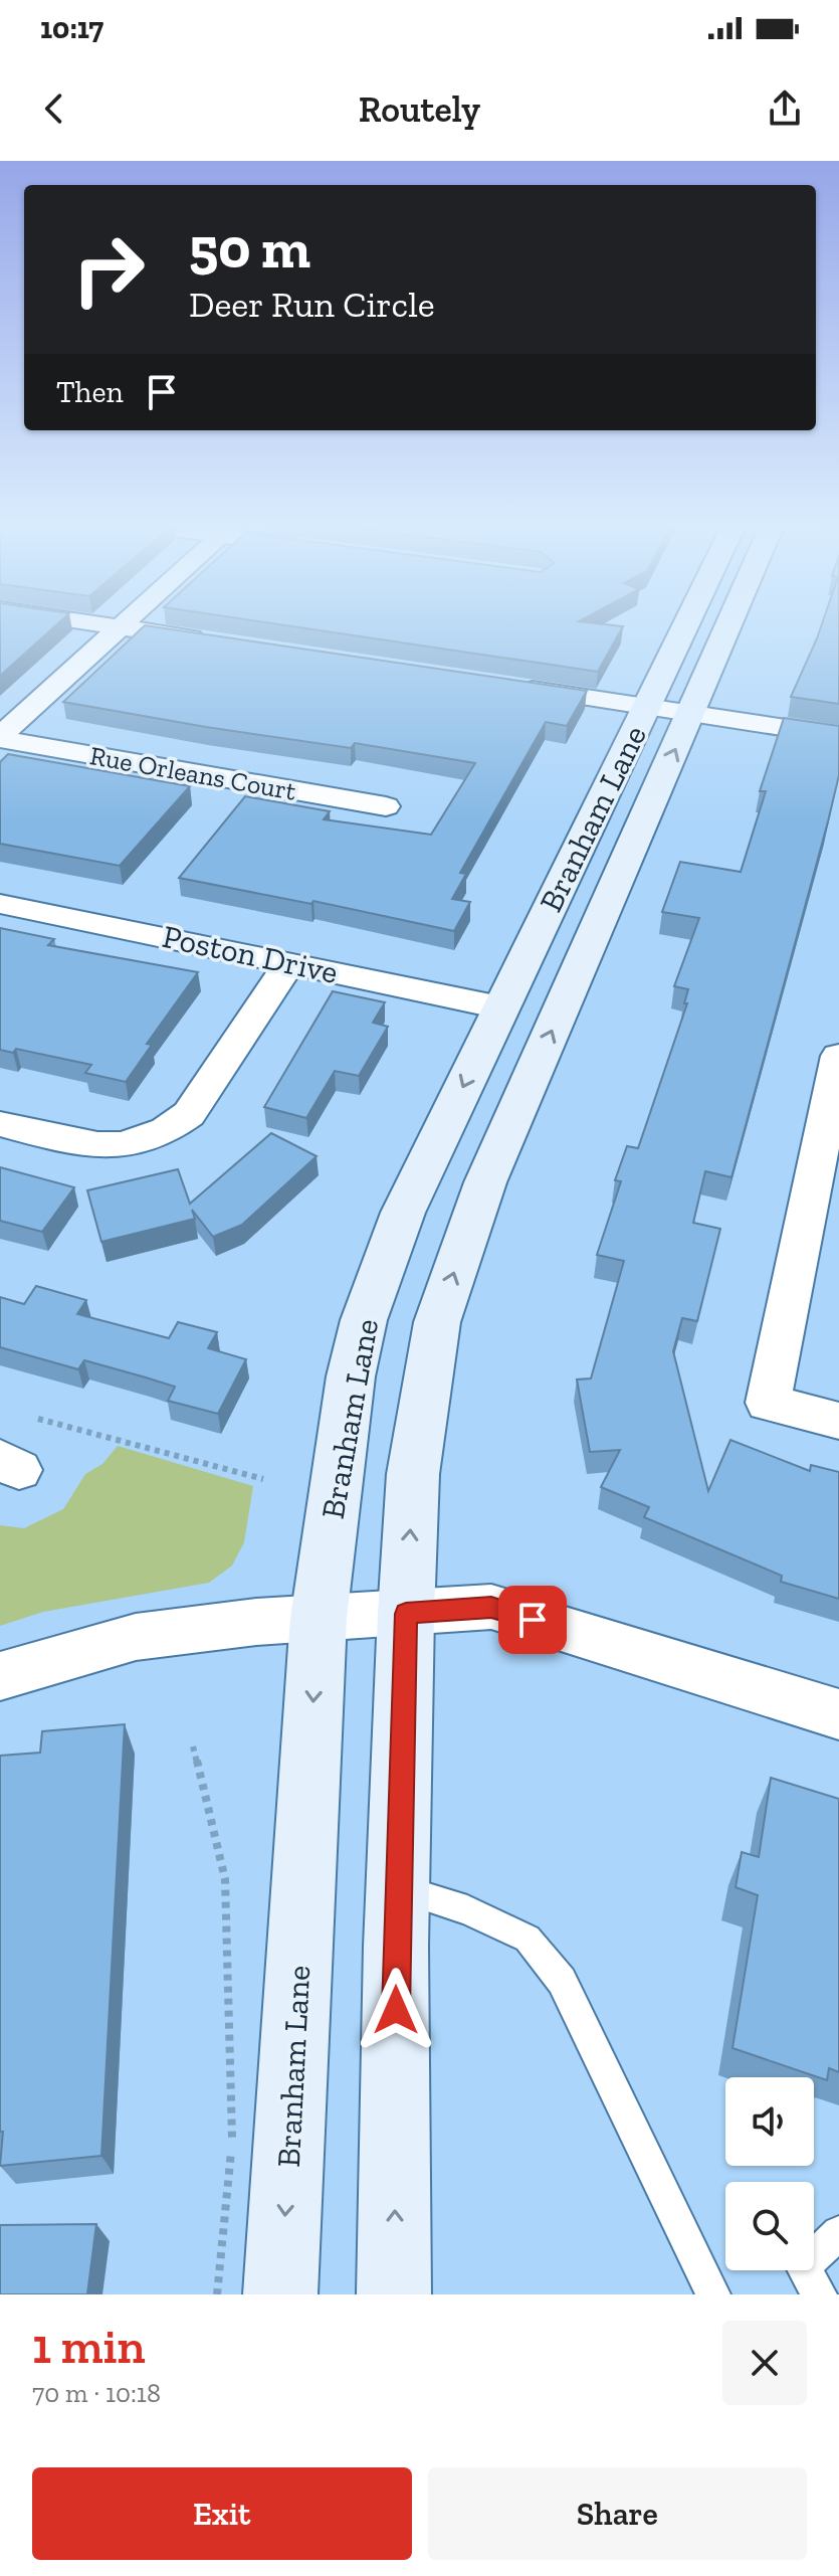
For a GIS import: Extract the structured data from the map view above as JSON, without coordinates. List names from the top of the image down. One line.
{"streets":{"main road":["Branham Lane"],"street":["Rue Orleans Court","Poston Drive"]},"crossings":[["Branham Lane","Poston Drive"]],"page":{"status":"10:17","header":"Routely","turn":["50 m","Deer Run Circle"],"then":"Then","heading":["1 min","70 m · 10:18"],"buttons":["Exit","Share"]}}
